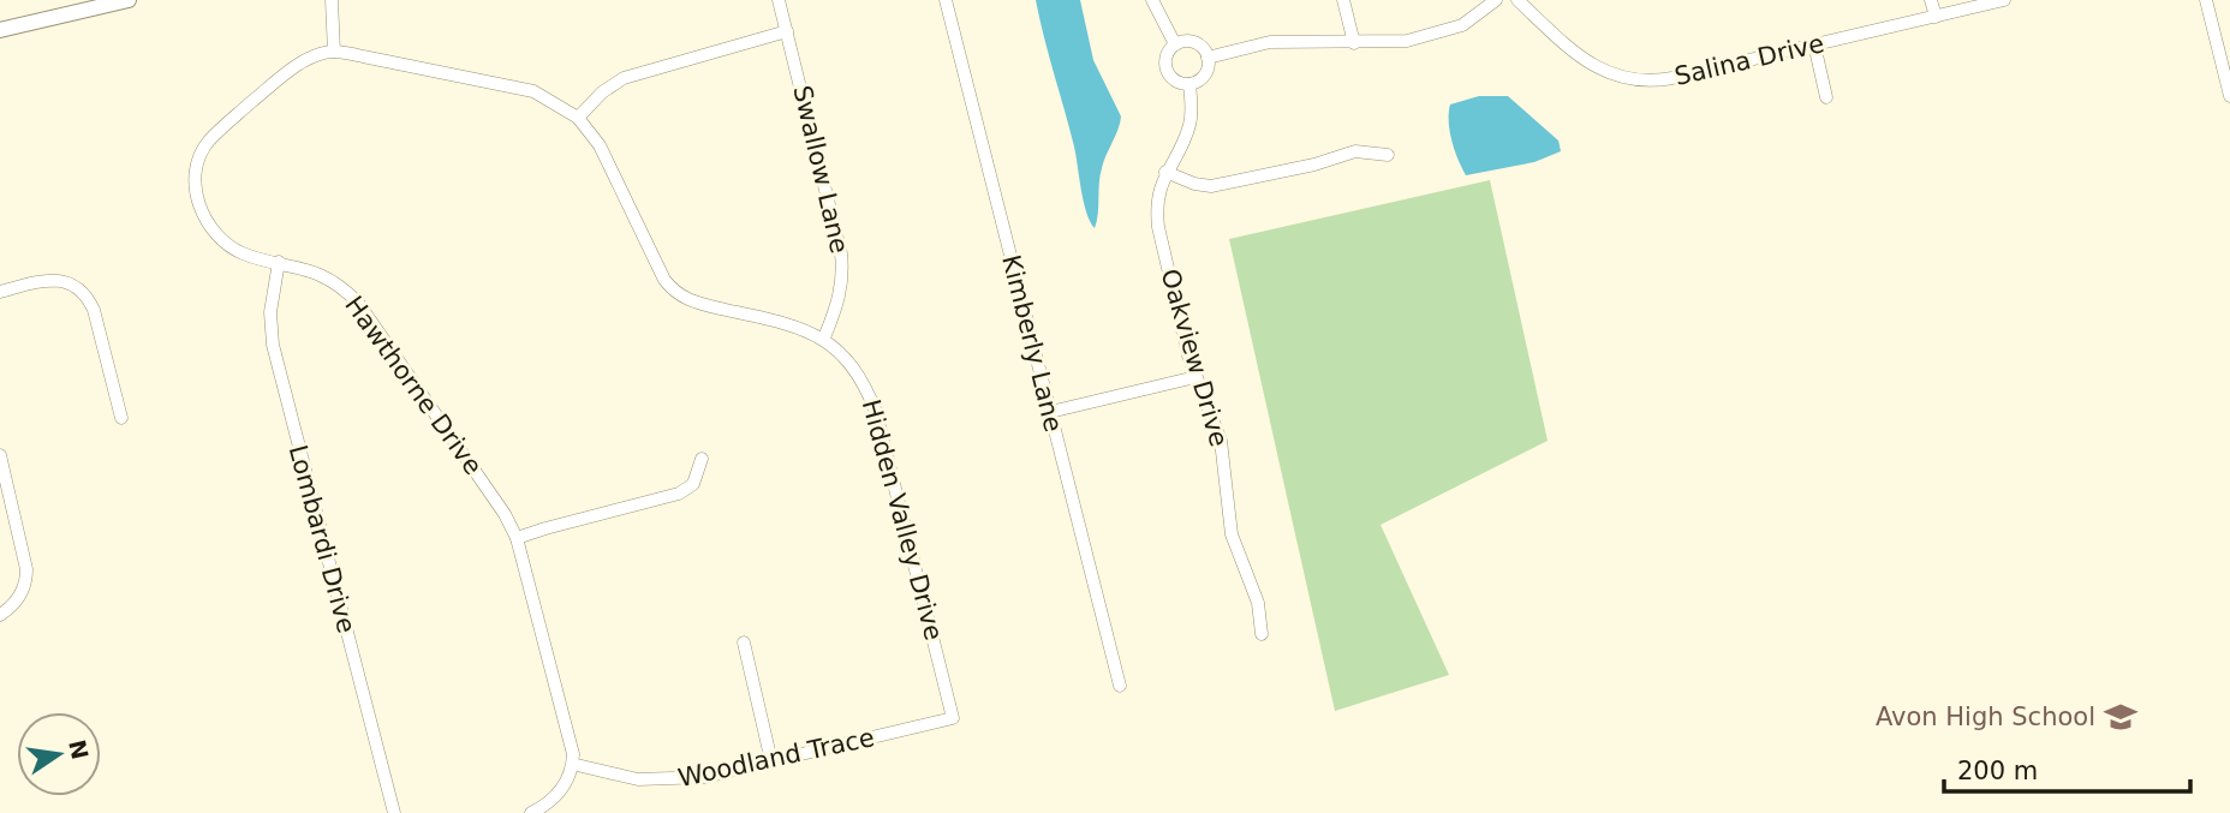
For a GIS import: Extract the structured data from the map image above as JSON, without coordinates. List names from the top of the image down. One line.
{"streets":{"street":["Salina Drive","Swallow Lane","Kimberly Lane","Oakview Drive","Hawthorne Drive","Hidden Valley Drive","Lombardi Drive","Woodland Trace"]},"crossings":[["Swallow Lane","Hidden Valley Drive"],["Hawthorne Drive","Hidden Valley Drive"],["Hawthorne Drive","Lombardi Drive"],["Hawthorne Drive","Woodland Trace"],["Hidden Valley Drive","Woodland Trace"]],"places":{"school or university":["Avon High School"]},"scale_bar":"200 m","north":"right"}
